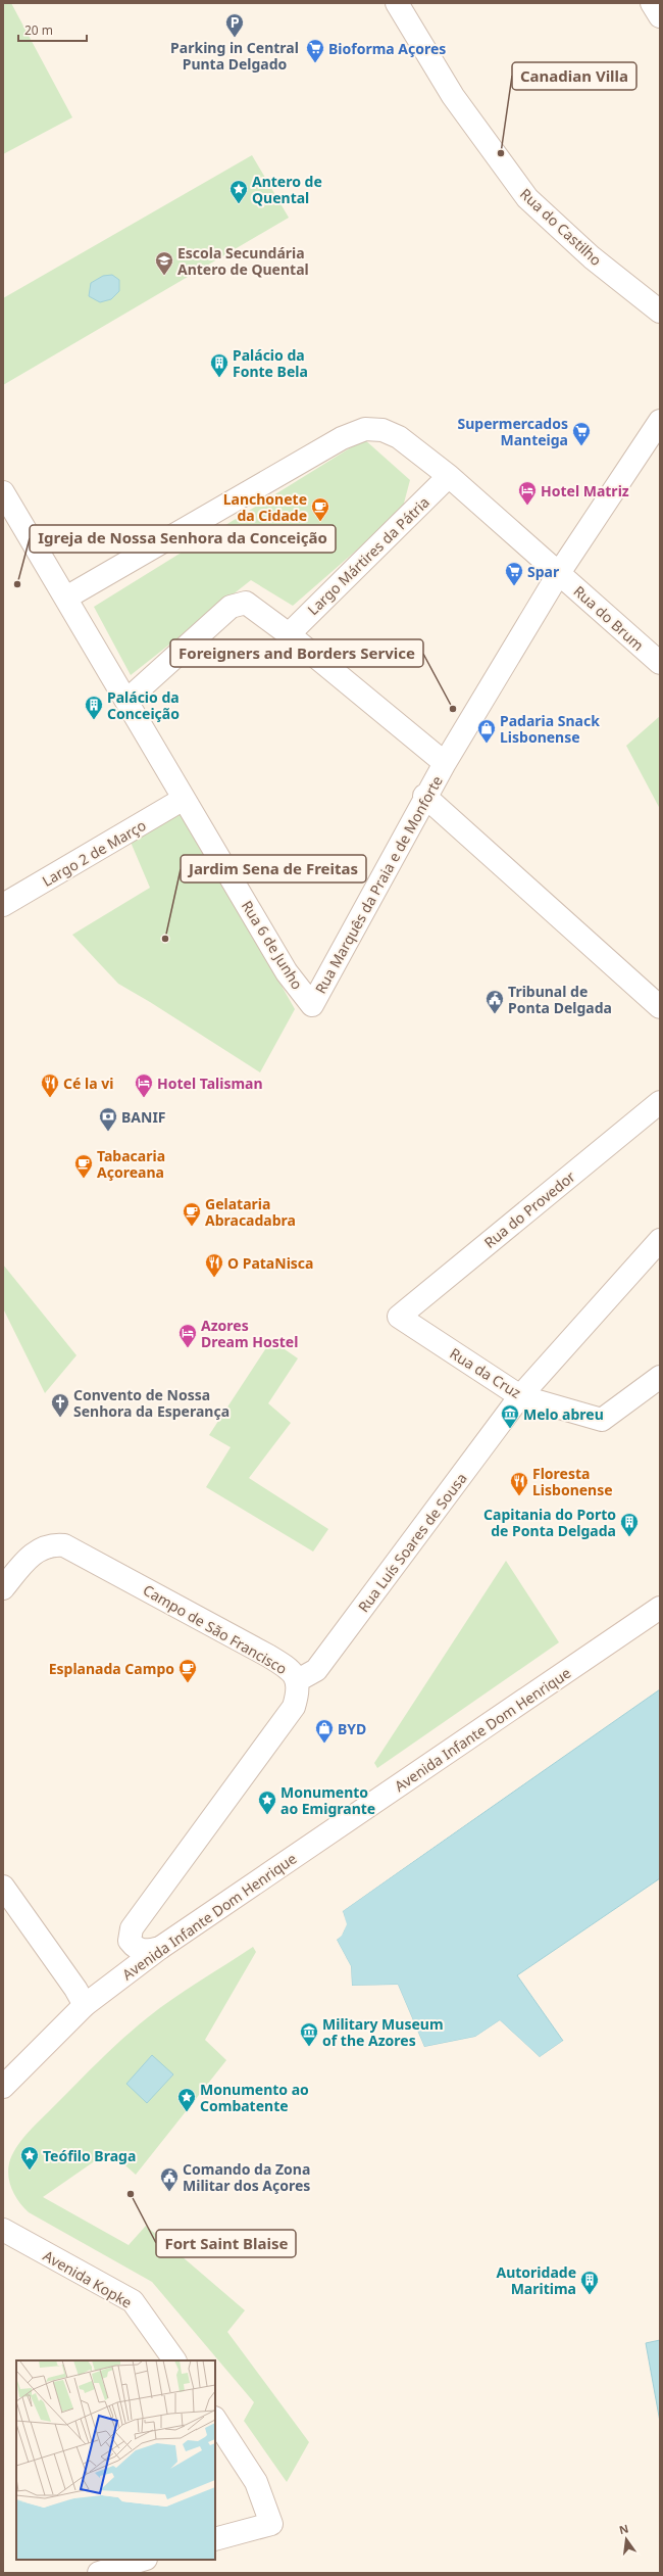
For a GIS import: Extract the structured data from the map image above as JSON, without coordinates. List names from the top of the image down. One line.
{"streets":{"street":["Rua do Castilho","Largo Mártires da Pátria","Rua do Brum","Largo 2 de Março","Rua Marquês da Praia e de Monforte","Rua 6 de Junho","Rua do Provedor","Rua da Cruz","Rua Luís Soares de Sousa","Campo de São Francisco","Avenida Infante Dom Henrique","Avenida Kopke"]},"crossings":[["Largo Mártires da Pátria","Rua do Brum"],["Rua do Brum","Rua Marquês da Praia e de Monforte"],["Rua do Brum","Rua 6 de Junho"],["Largo 2 de Março","Rua 6 de Junho"],["Rua Marquês da Praia e de Monforte","Rua 6 de Junho"],["Rua do Provedor","Rua da Cruz"],["Rua da Cruz","Rua Luís Soares de Sousa"],["Rua Luís Soares de Sousa","Campo de São Francisco"],["Campo de São Francisco","Avenida Infante Dom Henrique"]],"places":{"parking":["Parking in Central Punta Delgado"],"supermarket":["Bioforma Açores","Supermercados Manteiga","Spar"],"other":["Canadian Villa","Igreja de Nossa Senhora da Conceição","Foreigners and Borders Service","Jardim Sena de Freitas","Fort Saint Blaise"],"place":["Antero de Quental","Monumento ao Emigrante","Monumento ao Combatente","Teófilo Braga"],"school or university":["Escola Secundária Antero de Quental"],"building":["Palácio da Fonte Bela","Palácio da Conceição","Capitania do Porto de Ponta Delgada","Autoridade Maritima"],"hotel":["Hotel Matriz","Hotel Talisman","Azores Dream Hostel"],"cafe":["Lanchonete da Cidade","Tabacaria Açoreana","Gelataria Abracadabra","Esplanada Campo"],"shop":["Padaria Snack Lisbonense","BYD"],"public building":["Tribunal de Ponta Delgada","Comando da Zona Militar dos Açores"],"restaurant":["Cé la vi","O PataNisca","Floresta Lisbonense"],"bank":["BANIF"],"church":["Convento de Nossa Senhora da Esperança"],"museum":["Melo abreu","Military Museum of the Azores"]},"scale_bar":"20 m","north":"top"}
